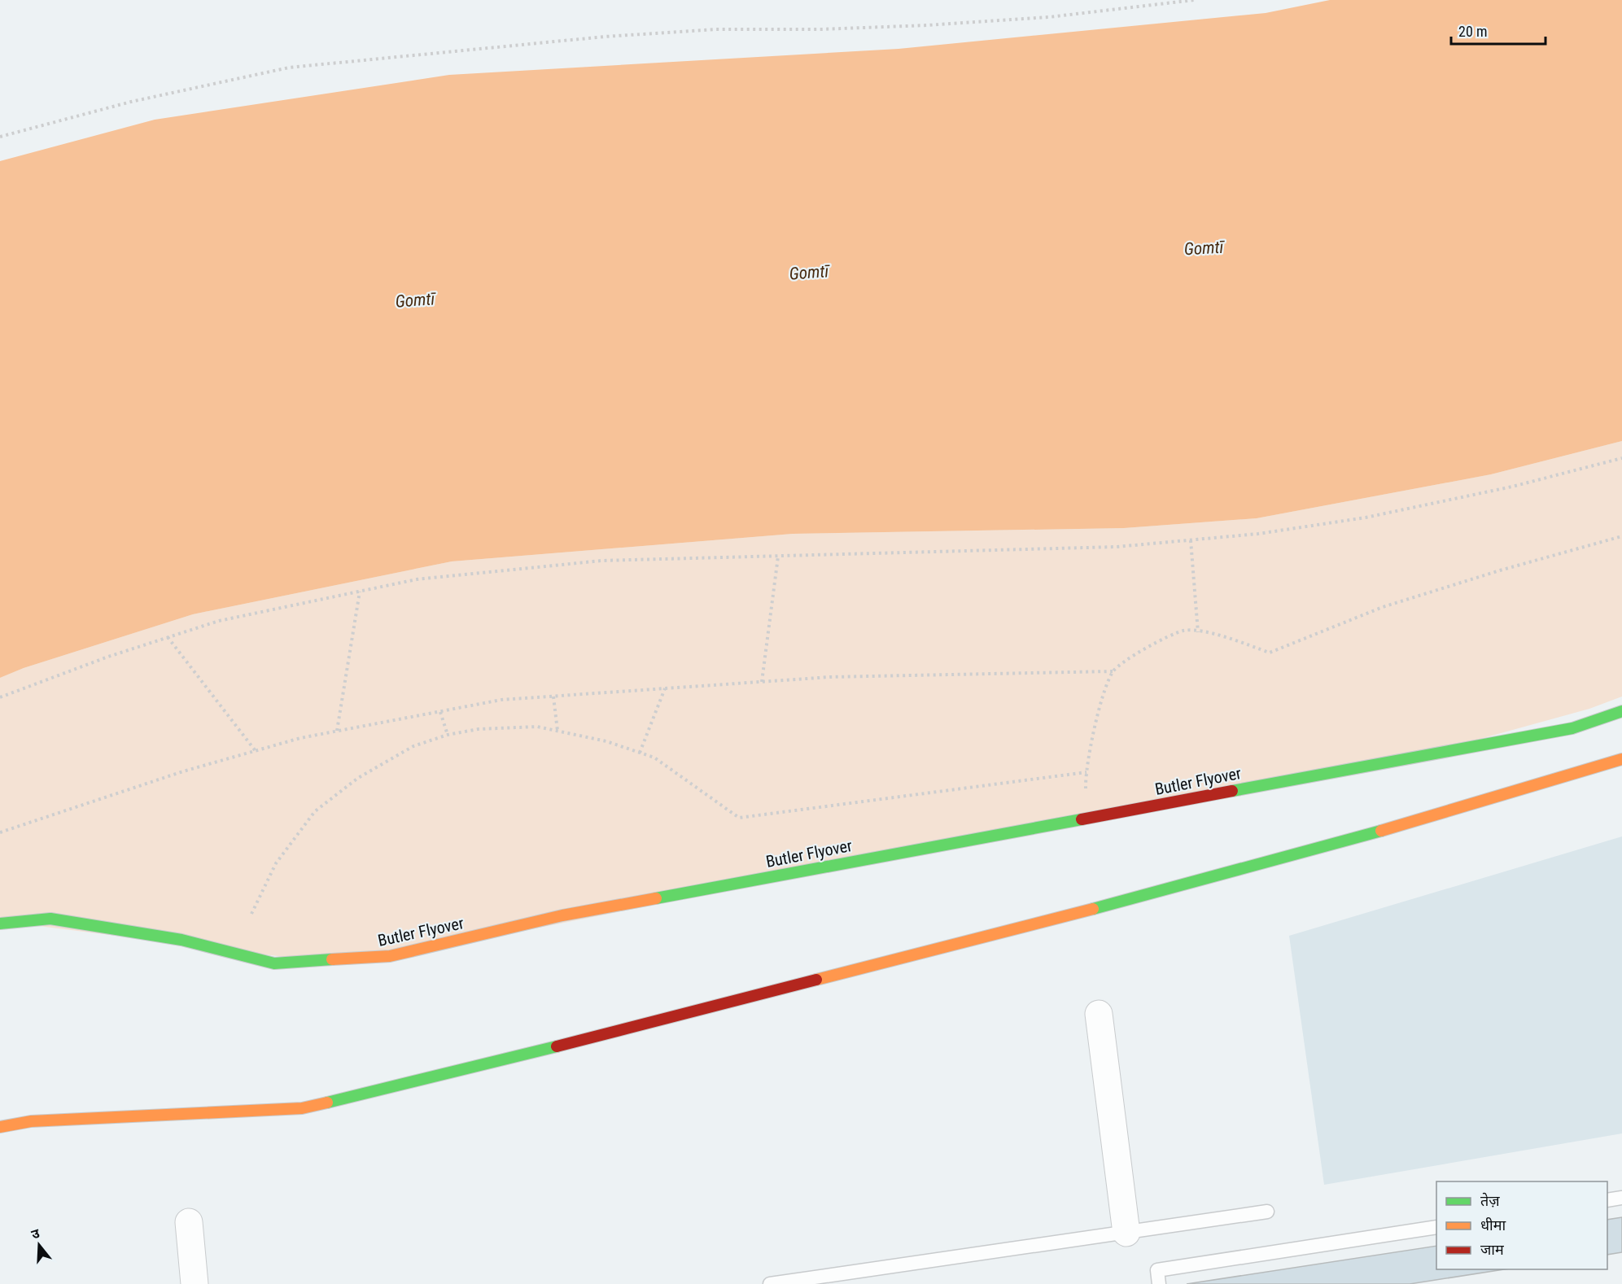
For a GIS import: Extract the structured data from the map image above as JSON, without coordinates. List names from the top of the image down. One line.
{"streets":{"main road":["Butler Flyover"]},"water":["Gomtī"],"legend":["तेज़","धीमा","जाम"],"scale_bar":"20 m","north":"top"}
